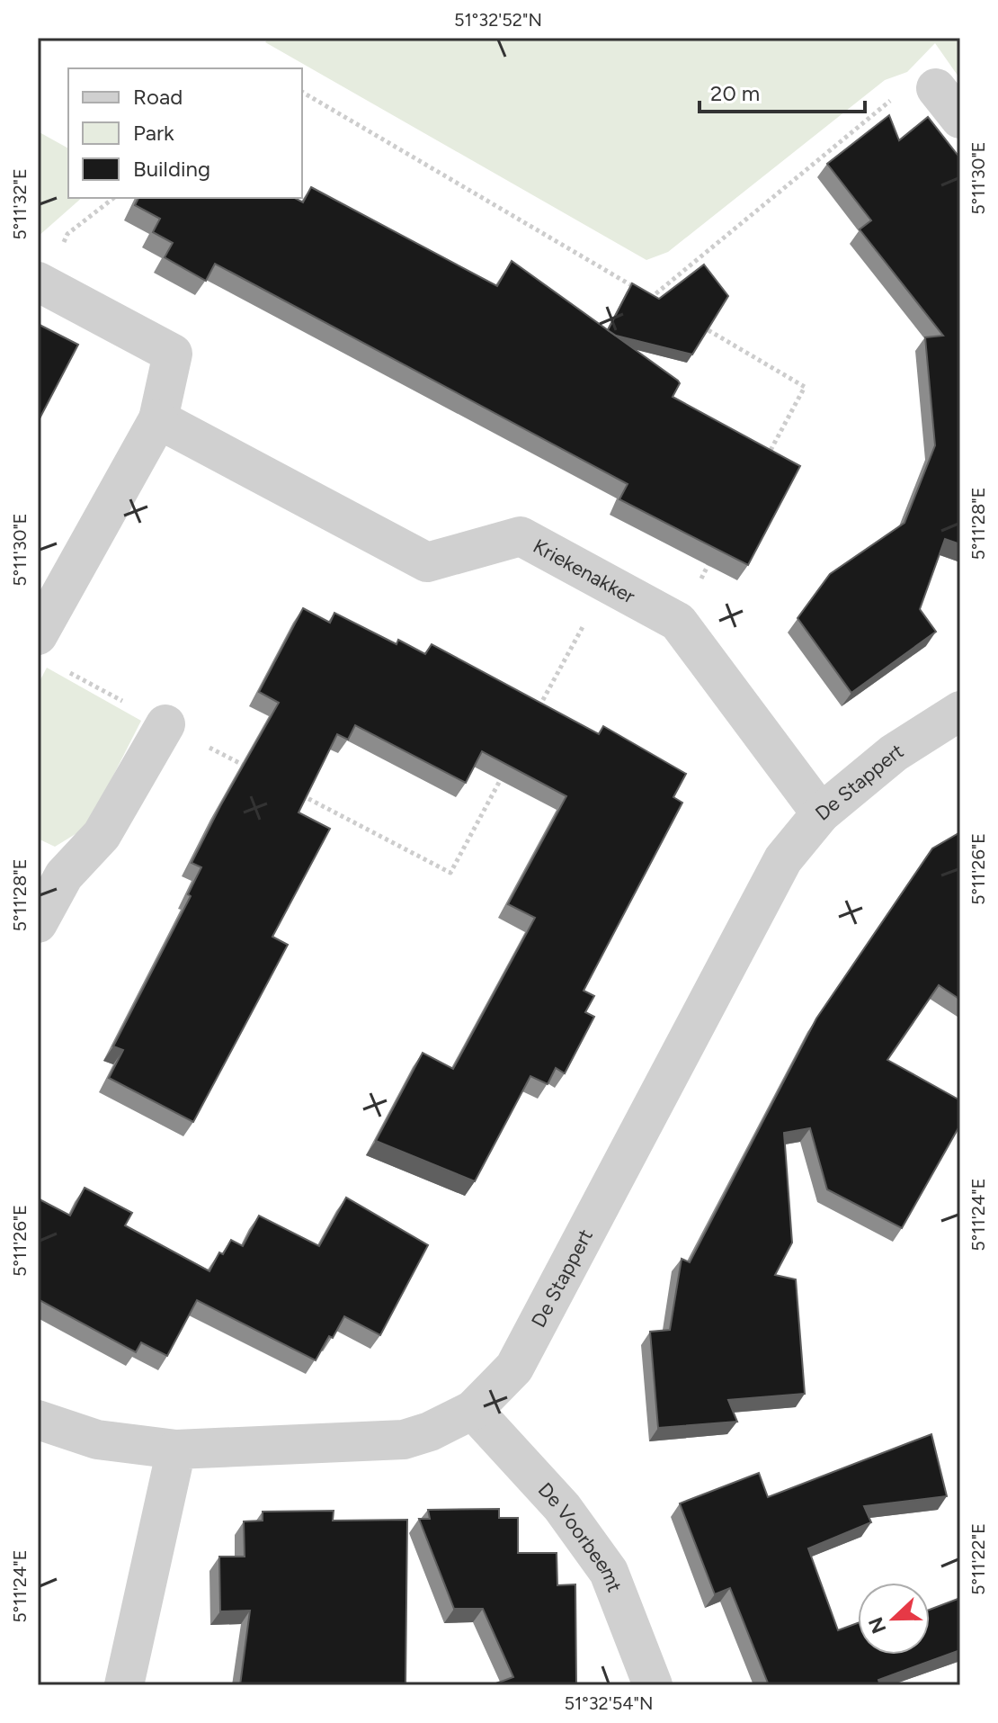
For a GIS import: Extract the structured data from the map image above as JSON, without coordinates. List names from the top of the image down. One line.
{"streets":{"street":["Kriekenakker","De Stappert","De Voorbeemt"]},"crossings":[["Kriekenakker","De Stappert"],["De Stappert","De Voorbeemt"]],"legend":["Road","Park","Building"],"scale_bar":"20 m","north":"left","coordinates":["51°32'52\"N","5°11'30\"E","5°11'32\"E","5°11'28\"E","5°11'26\"E","5°11'24\"E","5°11'22\"E","51°32'54\"N"]}
